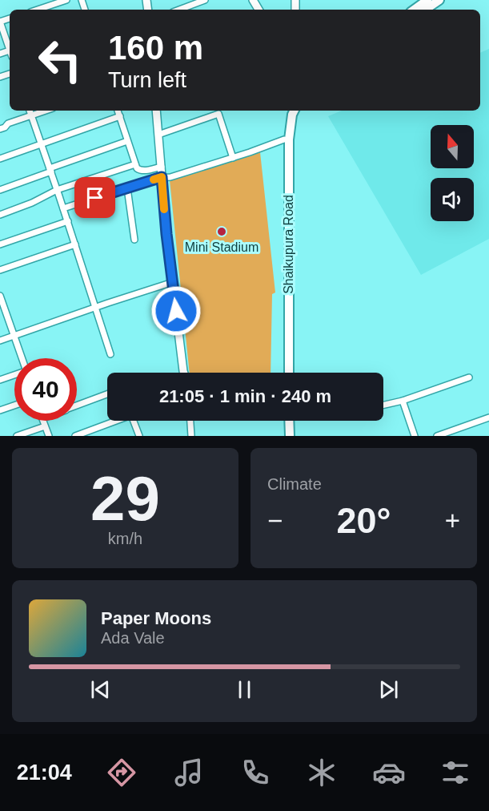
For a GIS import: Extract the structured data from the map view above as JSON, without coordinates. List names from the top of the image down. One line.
{"streets":{"main road":["Shaikupura Road"]},"places":["Mini Stadium"],"north":"top","page":{"turn":["160 m","Turn left"],"limit":"40","trip":"21:05 · 1 min · 240 m","tile":[["29","km/h"],"Climate"],"heat":["−","20°","+"],"song":["Paper Moons","Ada Vale"],"tabs":"21:04"}}
